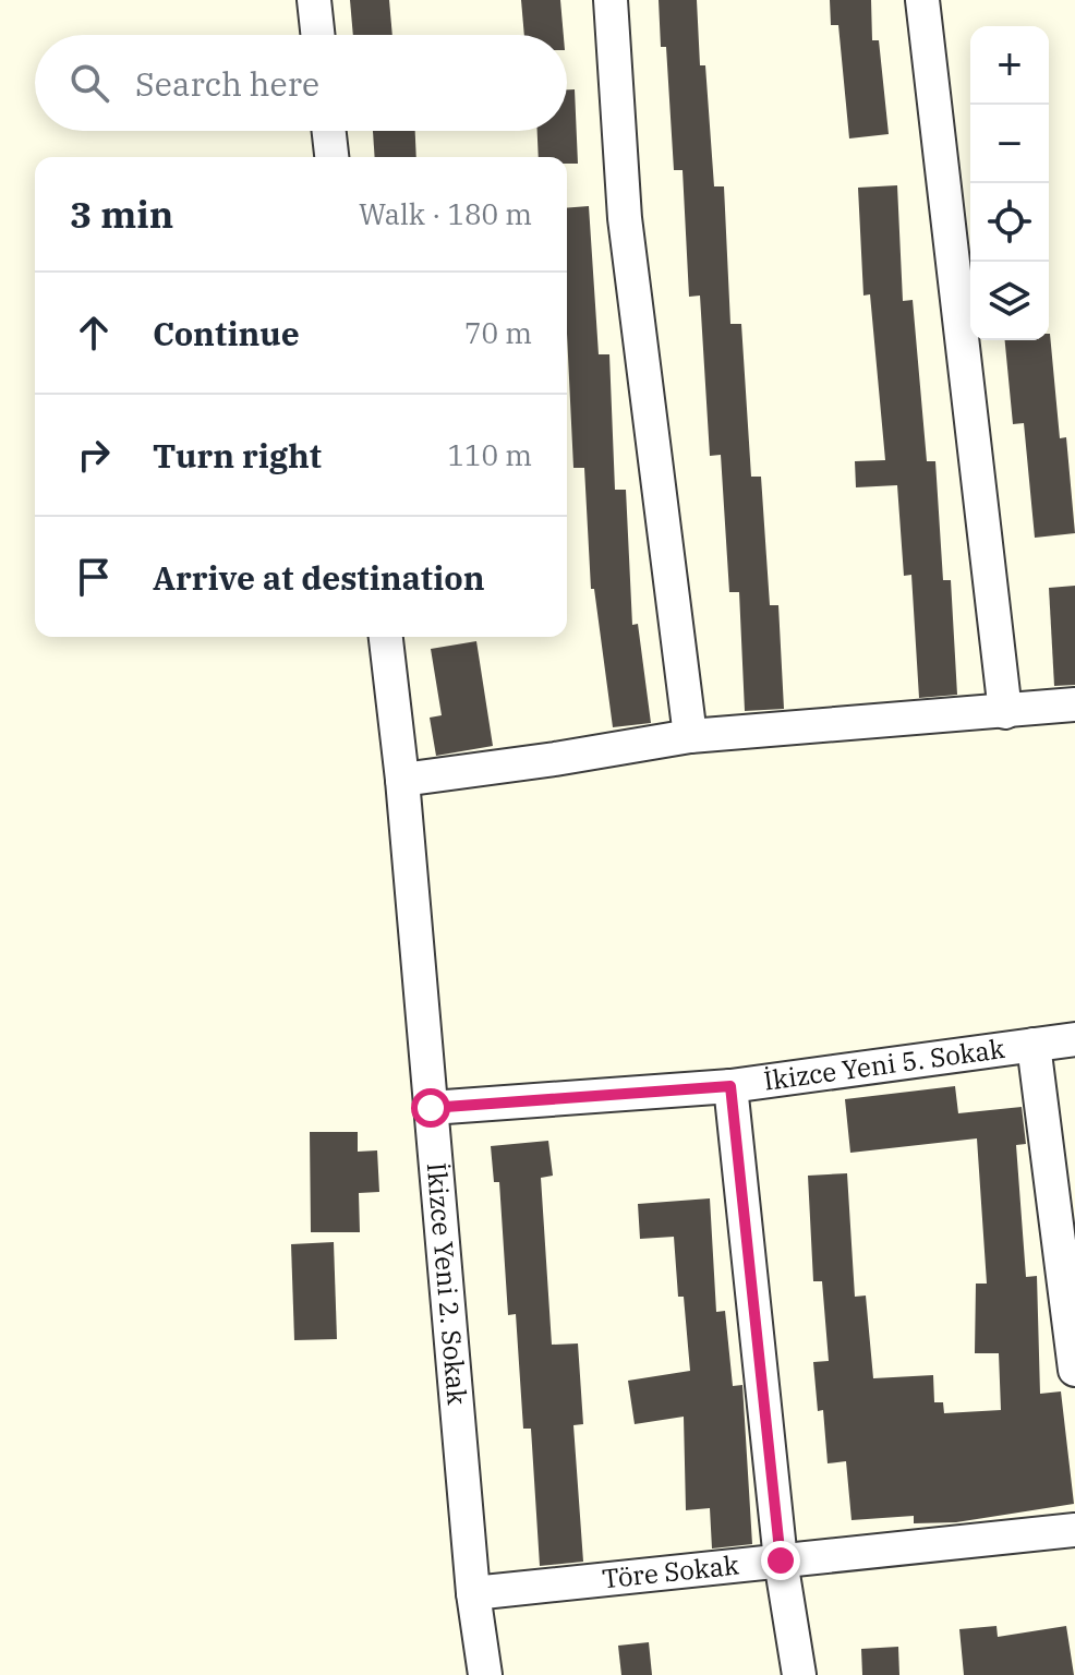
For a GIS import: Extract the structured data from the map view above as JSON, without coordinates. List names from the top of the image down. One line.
{"streets":{"street":["İkizce Yeni 5. Sokak","İkizce Yeni 2. Sokak","Töre Sokak"]},"crossings":[["İkizce Yeni 5. Sokak","İkizce Yeni 2. Sokak"],["İkizce Yeni 2. Sokak","Töre Sokak"]],"page":{"map_buttons":["+","−"],"search":"Search here","heading":["3 min","Walk · 180 m"],"list":[["Continue","70 m"],["Turn right","110 m"],"Arrive at destination"]}}
